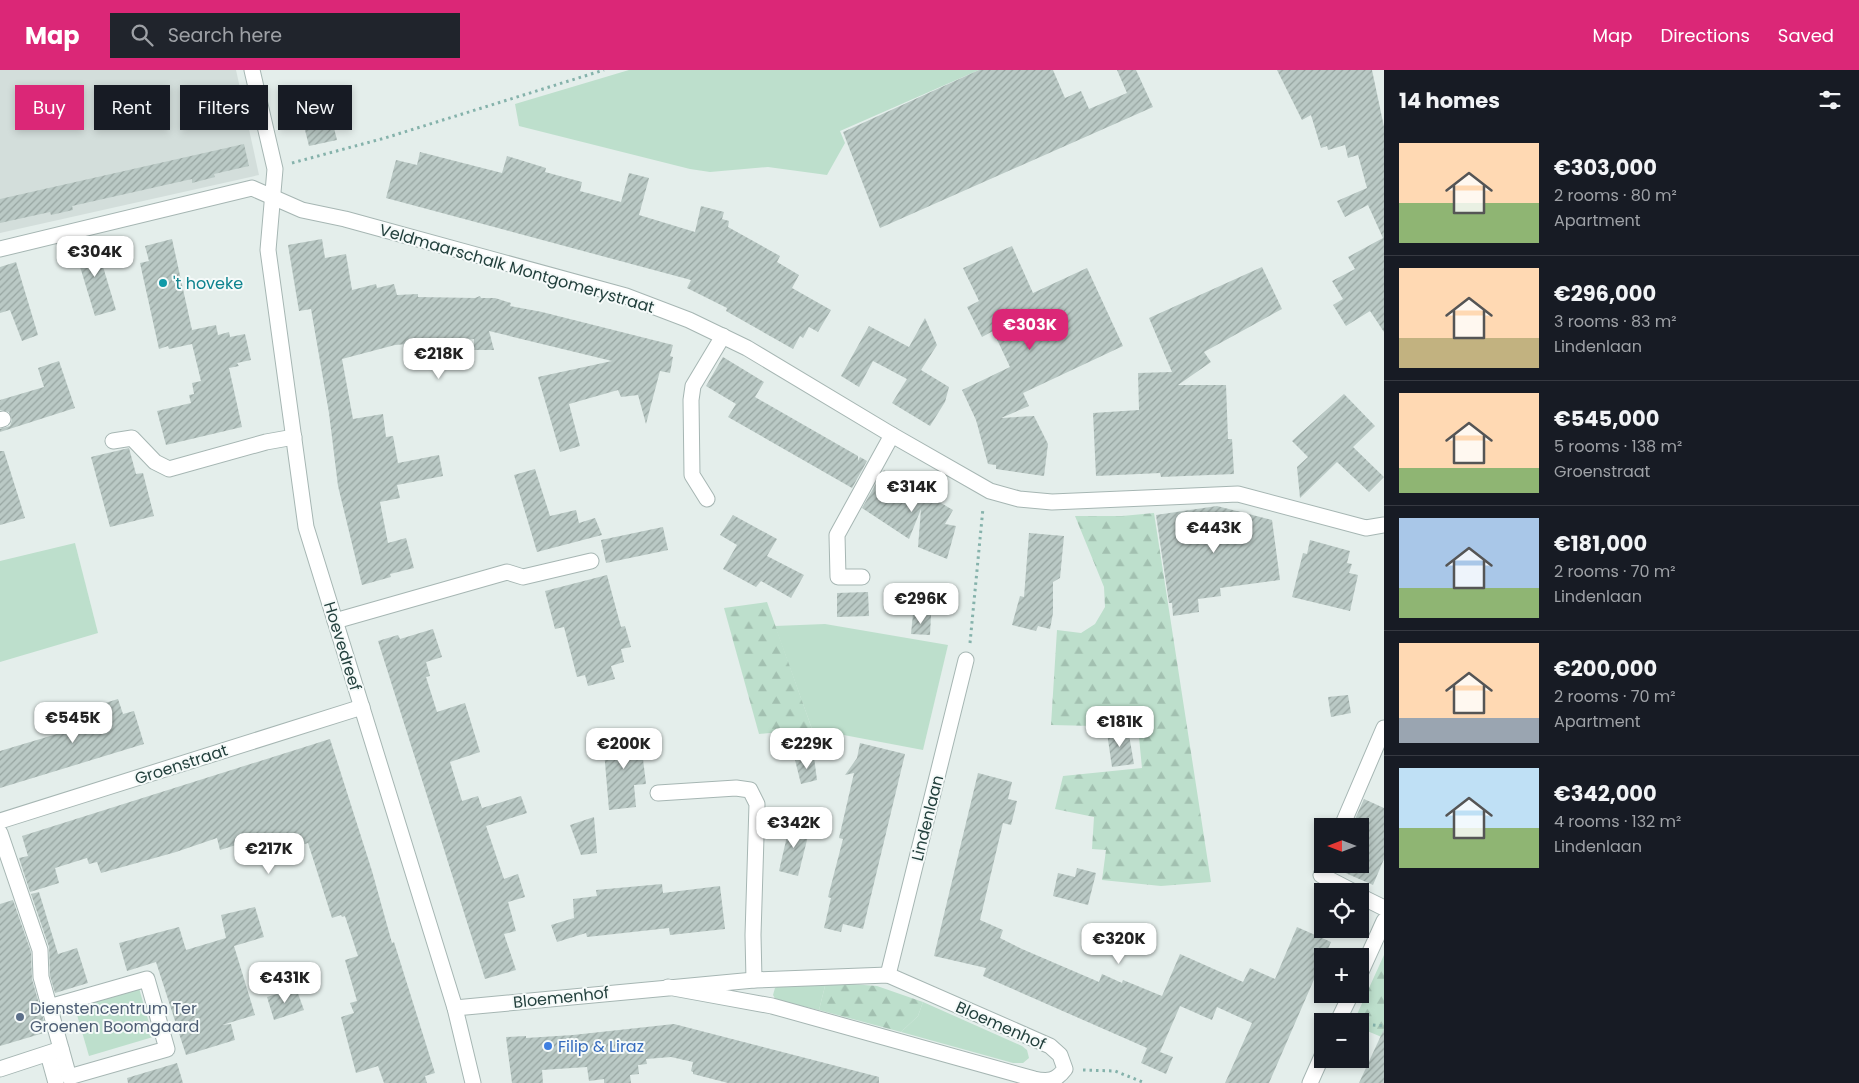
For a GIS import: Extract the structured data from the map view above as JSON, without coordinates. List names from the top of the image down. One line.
{"streets":{"street":["Veldmaarschalk Montgomerystraat","Hoevedreef","Groenstraat","Lindenlaan","Bloemenhof"]},"crossings":[["Veldmaarschalk Montgomerystraat","Hoevedreef"],["Hoevedreef","Groenstraat"],["Hoevedreef","Bloemenhof"],["Lindenlaan","Bloemenhof"]],"places":["'t hoveke","Dienstencentrum Ter Groenen Boomgaard","Filip & Liraz"],"north":"left","page":{"header":"Map","search":"Search here","nav":["Map","Directions","Saved"],"heading":"14 homes","chip":["Buy","Rent","Filters","New"],"list":[{"name":"€303,000","note":"2 rooms · 80 m² · Apartment"},{"name":"€296,000","note":"3 rooms · 83 m² · Lindenlaan"},{"name":"€545,000","note":"5 rooms · 138 m² · Groenstraat"},{"name":"€181,000","note":"2 rooms · 70 m² · Lindenlaan"},{"name":"€200,000","note":"2 rooms · 70 m² · Apartment"},{"name":"€342,000","note":"4 rooms · 132 m² · Lindenlaan"}],"price":["€304K","€303K","€218K","€314K","€443K","€296K","€545K","€181K","€200K","€229K","€342K","€217K","€320K","€431K"],"map_buttons":["+","−"]}}
